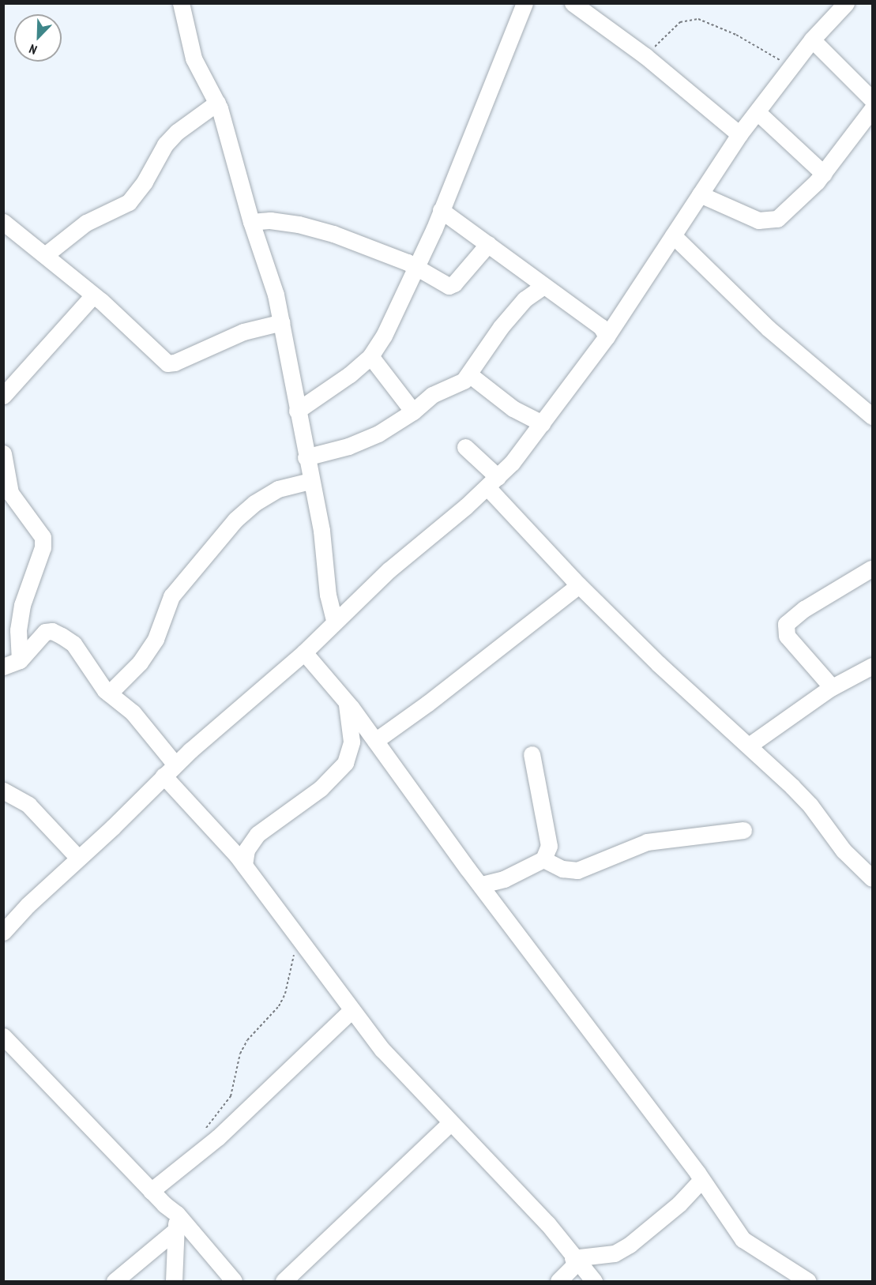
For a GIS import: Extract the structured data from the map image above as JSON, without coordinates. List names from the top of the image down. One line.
{"north":"bottom left"}
